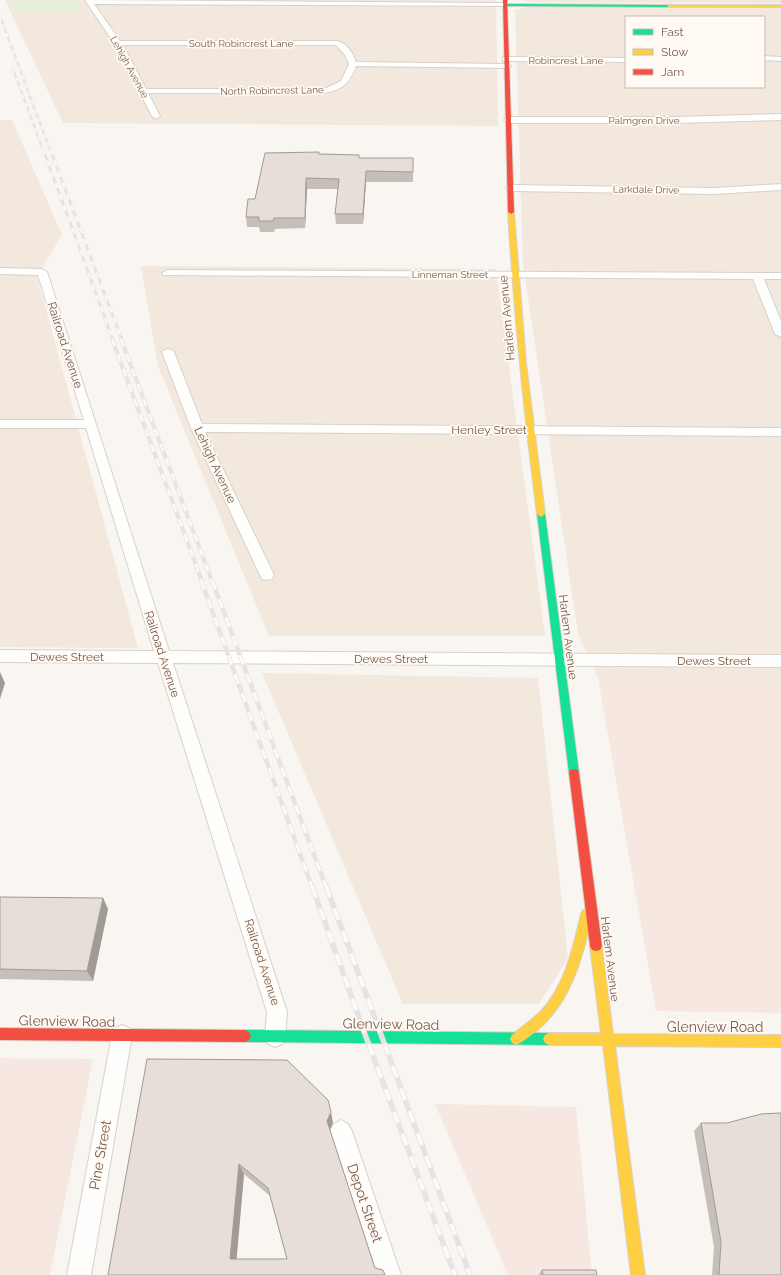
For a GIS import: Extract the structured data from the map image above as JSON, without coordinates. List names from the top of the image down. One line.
{"streets":{"main road":["Harlem Avenue","Glenview Road"],"street":["South Robincrest Lane","Robincrest Lane","Lehigh Avenue","North Robincrest Lane","Palmgren Drive","Larkdale Drive","Linneman Street","Railroad Avenue","Henley Street","Dewes Street","Pine Street","Depot Street"]},"crossings":[["South Robincrest Lane","Lehigh Avenue"],["South Robincrest Lane","North Robincrest Lane"],["Robincrest Lane","Harlem Avenue"],["Lehigh Avenue","North Robincrest Lane"],["Lehigh Avenue","Henley Street"],["Palmgren Drive","Harlem Avenue"],["Larkdale Drive","Harlem Avenue"],["Linneman Street","Harlem Avenue"],["Harlem Avenue","Henley Street"],["Harlem Avenue","Dewes Street"],["Harlem Avenue","Glenview Road"],["Railroad Avenue","Dewes Street"],["Railroad Avenue","Glenview Road"],["Glenview Road","Pine Street"]],"legend":["Fast","Slow","Jam"]}
